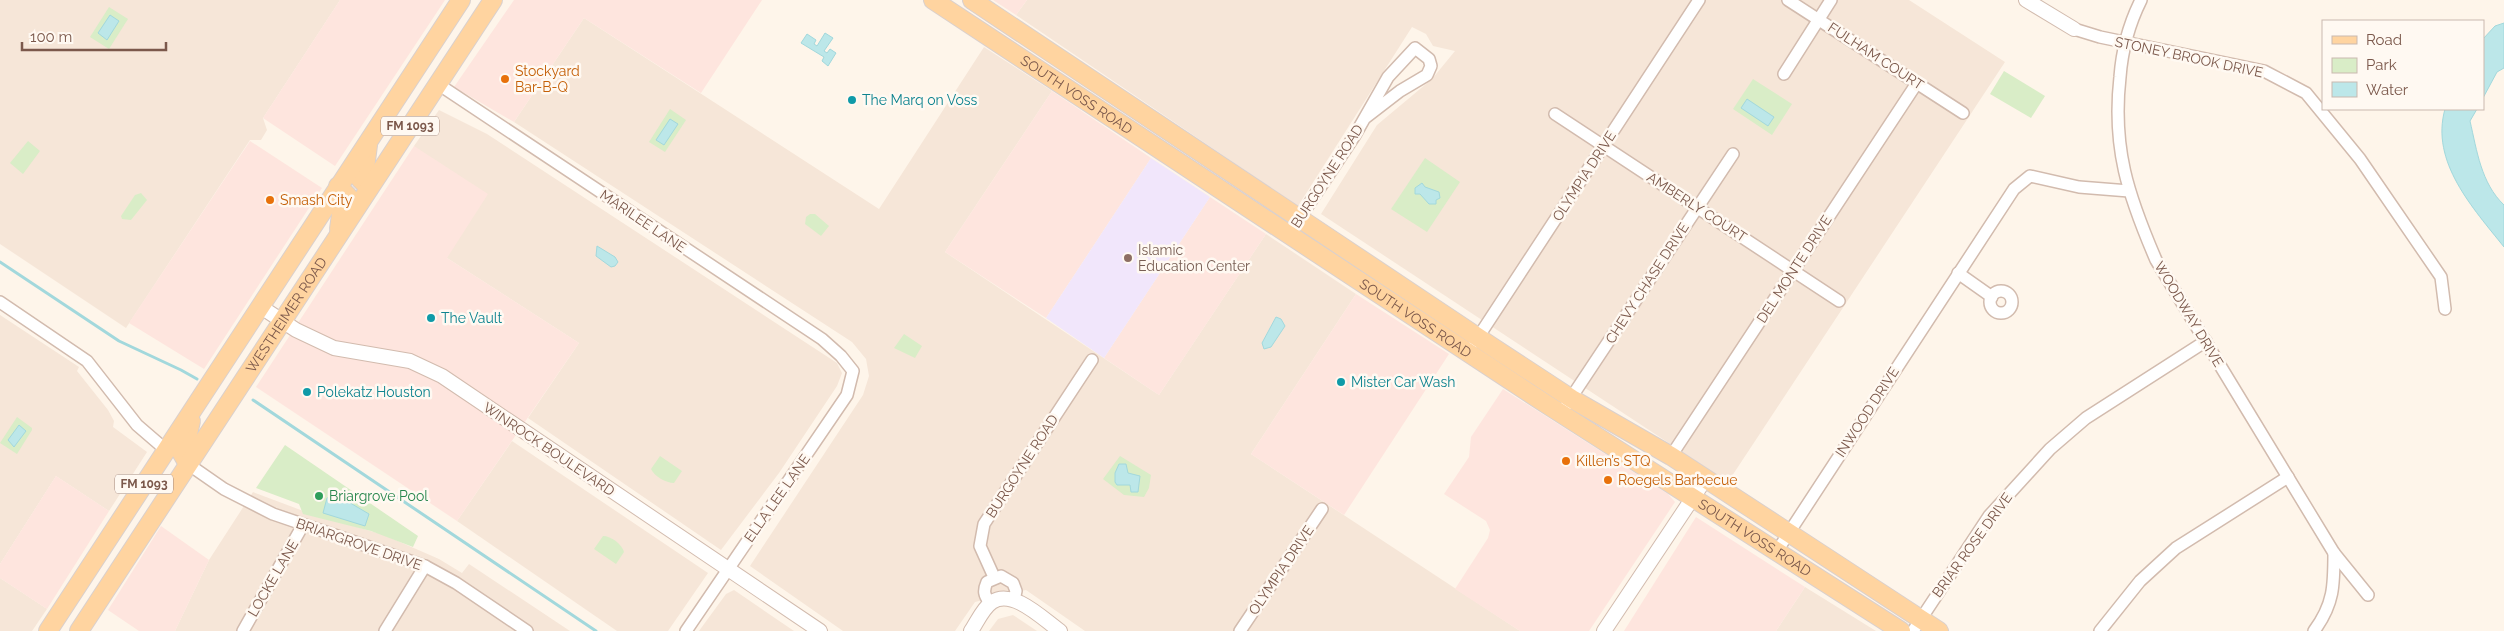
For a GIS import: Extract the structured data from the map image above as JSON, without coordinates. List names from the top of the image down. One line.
{"streets":{"main road":["SOUTH VOSS ROAD","FM 1093","WESTHEIMER ROAD"],"street":["FULHAM COURT","STONEY BROOK DRIVE","BURGOYNE ROAD","OLYMPIA DRIVE","AMBERLY COURT","MARILEE LANE","DEL MONTE DRIVE","CHEVY CHASE DRIVE","WOODWAY DRIVE","INWOOD DRIVE","WINROCK BOULEVARD","ELLA LEE LANE","BRIARGROVE DRIVE","BRIAR ROSE DRIVE","LOCKE LANE"]},"crossings":[["FULHAM COURT","DEL MONTE DRIVE"],["STONEY BROOK DRIVE","WOODWAY DRIVE"],["SOUTH VOSS ROAD","BURGOYNE ROAD"],["SOUTH VOSS ROAD","OLYMPIA DRIVE"],["SOUTH VOSS ROAD","DEL MONTE DRIVE"],["SOUTH VOSS ROAD","CHEVY CHASE DRIVE"],["SOUTH VOSS ROAD","INWOOD DRIVE"],["SOUTH VOSS ROAD","BRIAR ROSE DRIVE"],["OLYMPIA DRIVE","AMBERLY COURT"],["AMBERLY COURT","DEL MONTE DRIVE"],["AMBERLY COURT","CHEVY CHASE DRIVE"],["MARILEE LANE","WESTHEIMER ROAD"],["MARILEE LANE","ELLA LEE LANE"],["WOODWAY DRIVE","INWOOD DRIVE"],["WOODWAY DRIVE","BRIAR ROSE DRIVE"],["WESTHEIMER ROAD","WINROCK BOULEVARD"],["WESTHEIMER ROAD","BRIARGROVE DRIVE"],["WINROCK BOULEVARD","ELLA LEE LANE"],["BRIARGROVE DRIVE","LOCKE LANE"]],"places":["Stockyard Bar-B-Q","The Marq on Voss","Smash City","Islamic Education Center","The Vault","Mister Car Wash","Polekatz Houston","Killen’s STQ","Roegels Barbecue","Briargrove Pool"],"legend":["Road","Park","Water"],"scale_bar":"100 m"}
